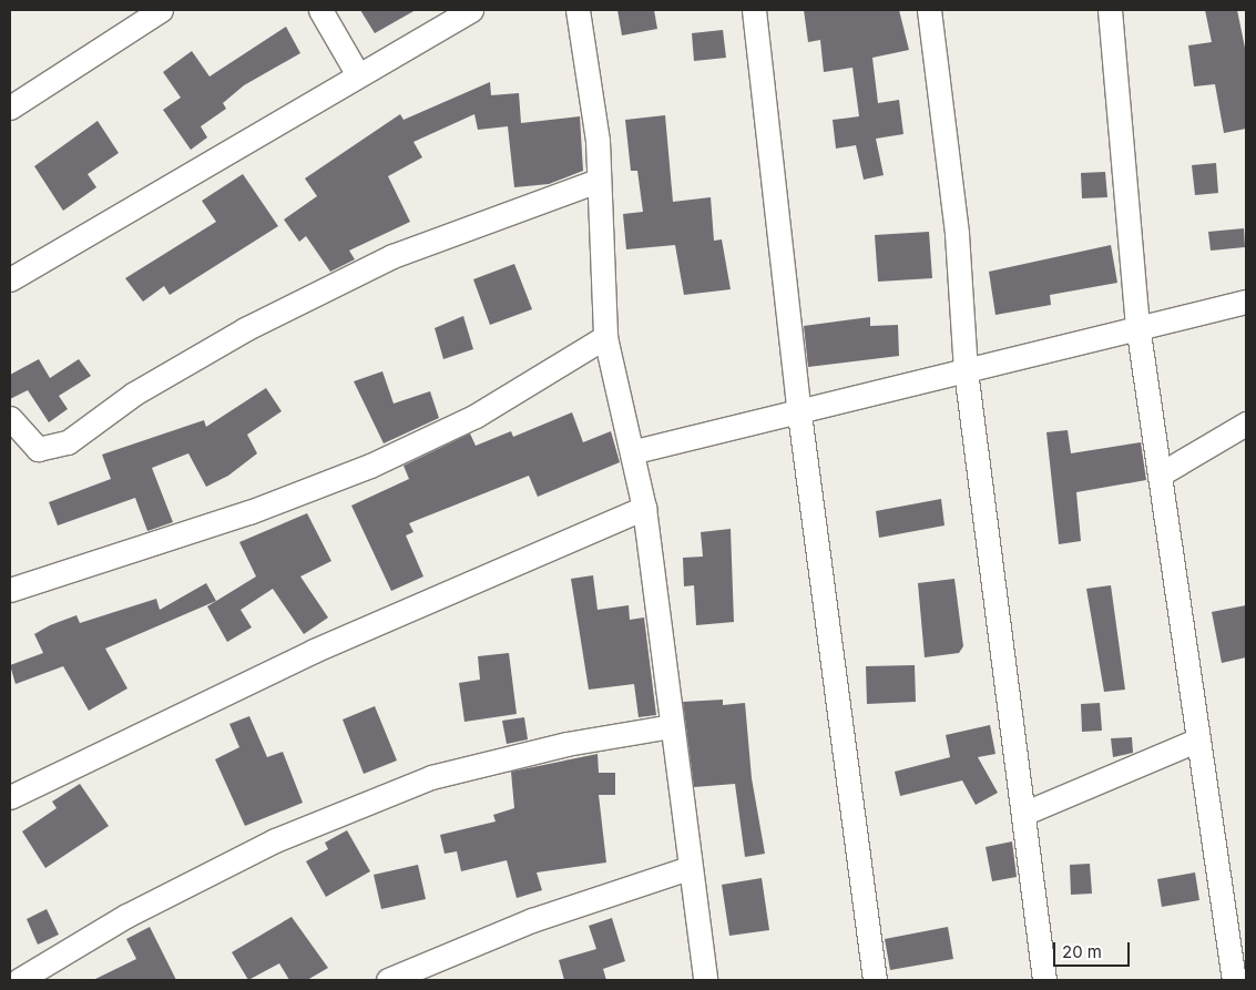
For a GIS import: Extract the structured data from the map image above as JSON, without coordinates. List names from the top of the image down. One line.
{"scale_bar":"20 m"}
